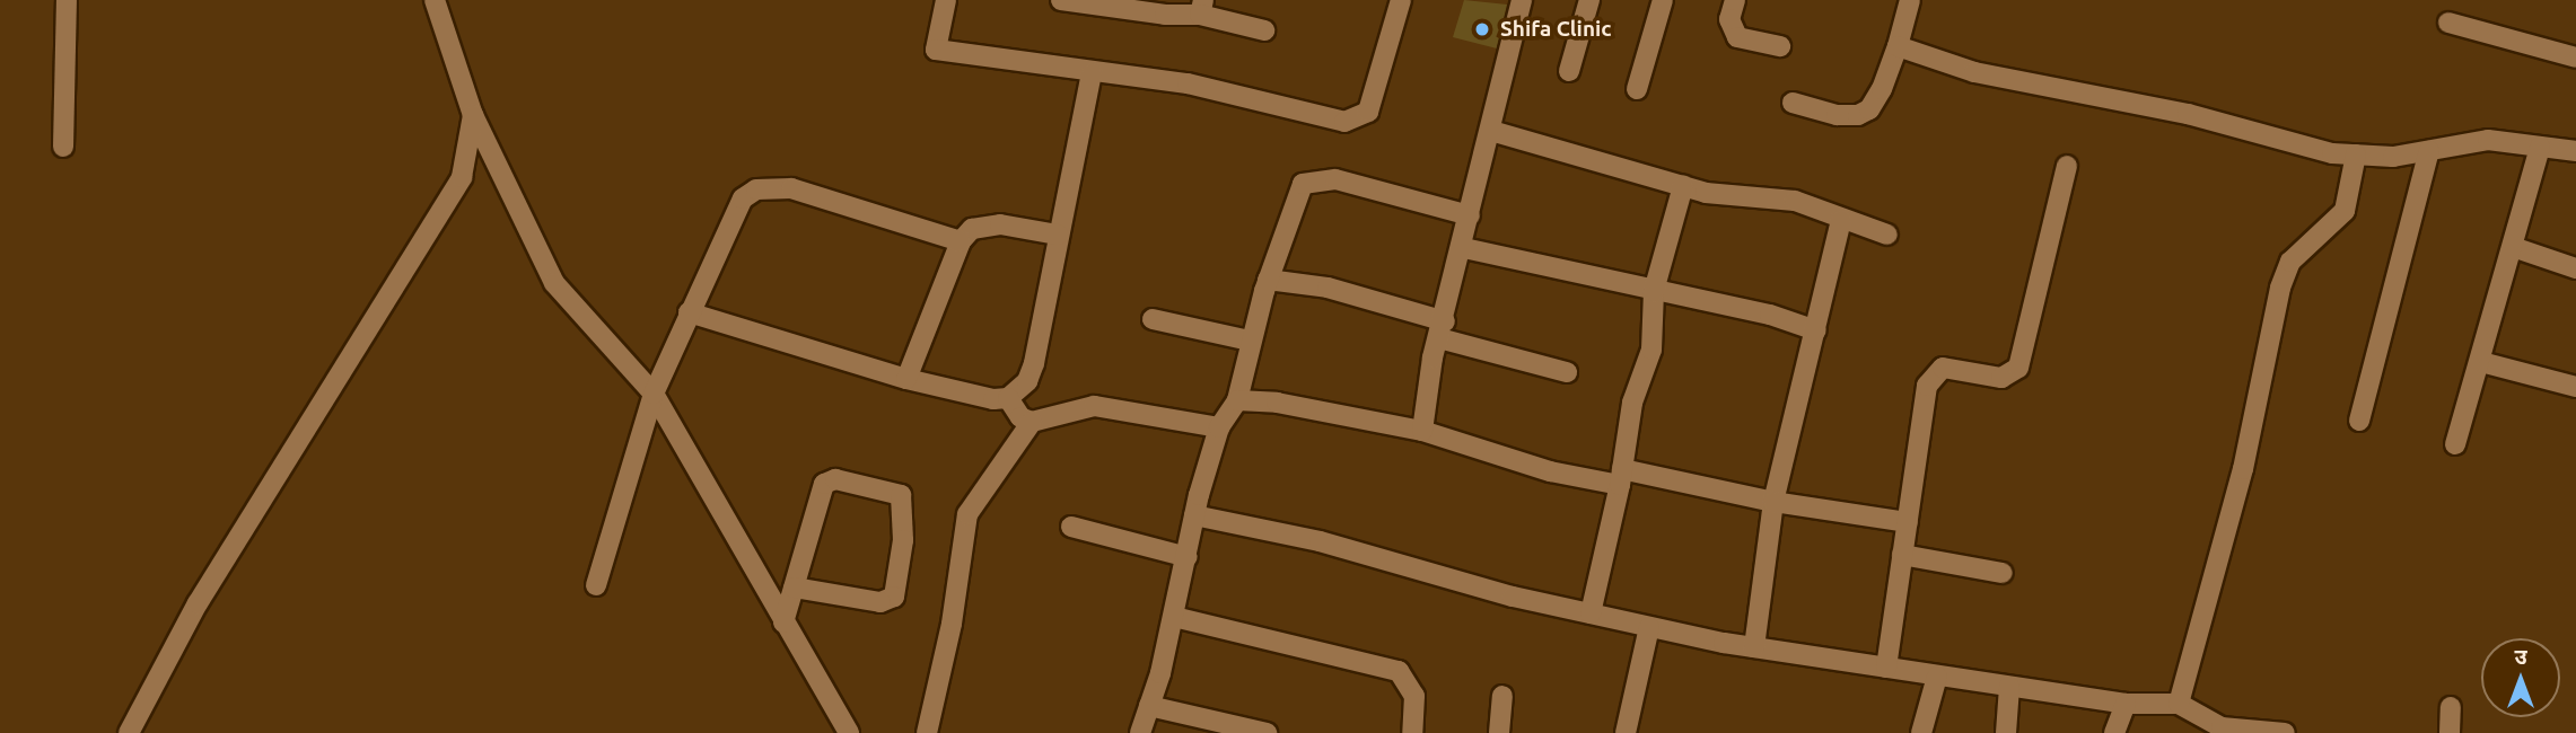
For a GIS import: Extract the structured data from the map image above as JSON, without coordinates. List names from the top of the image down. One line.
{"places":["Shifa Clinic"],"north":"top"}
